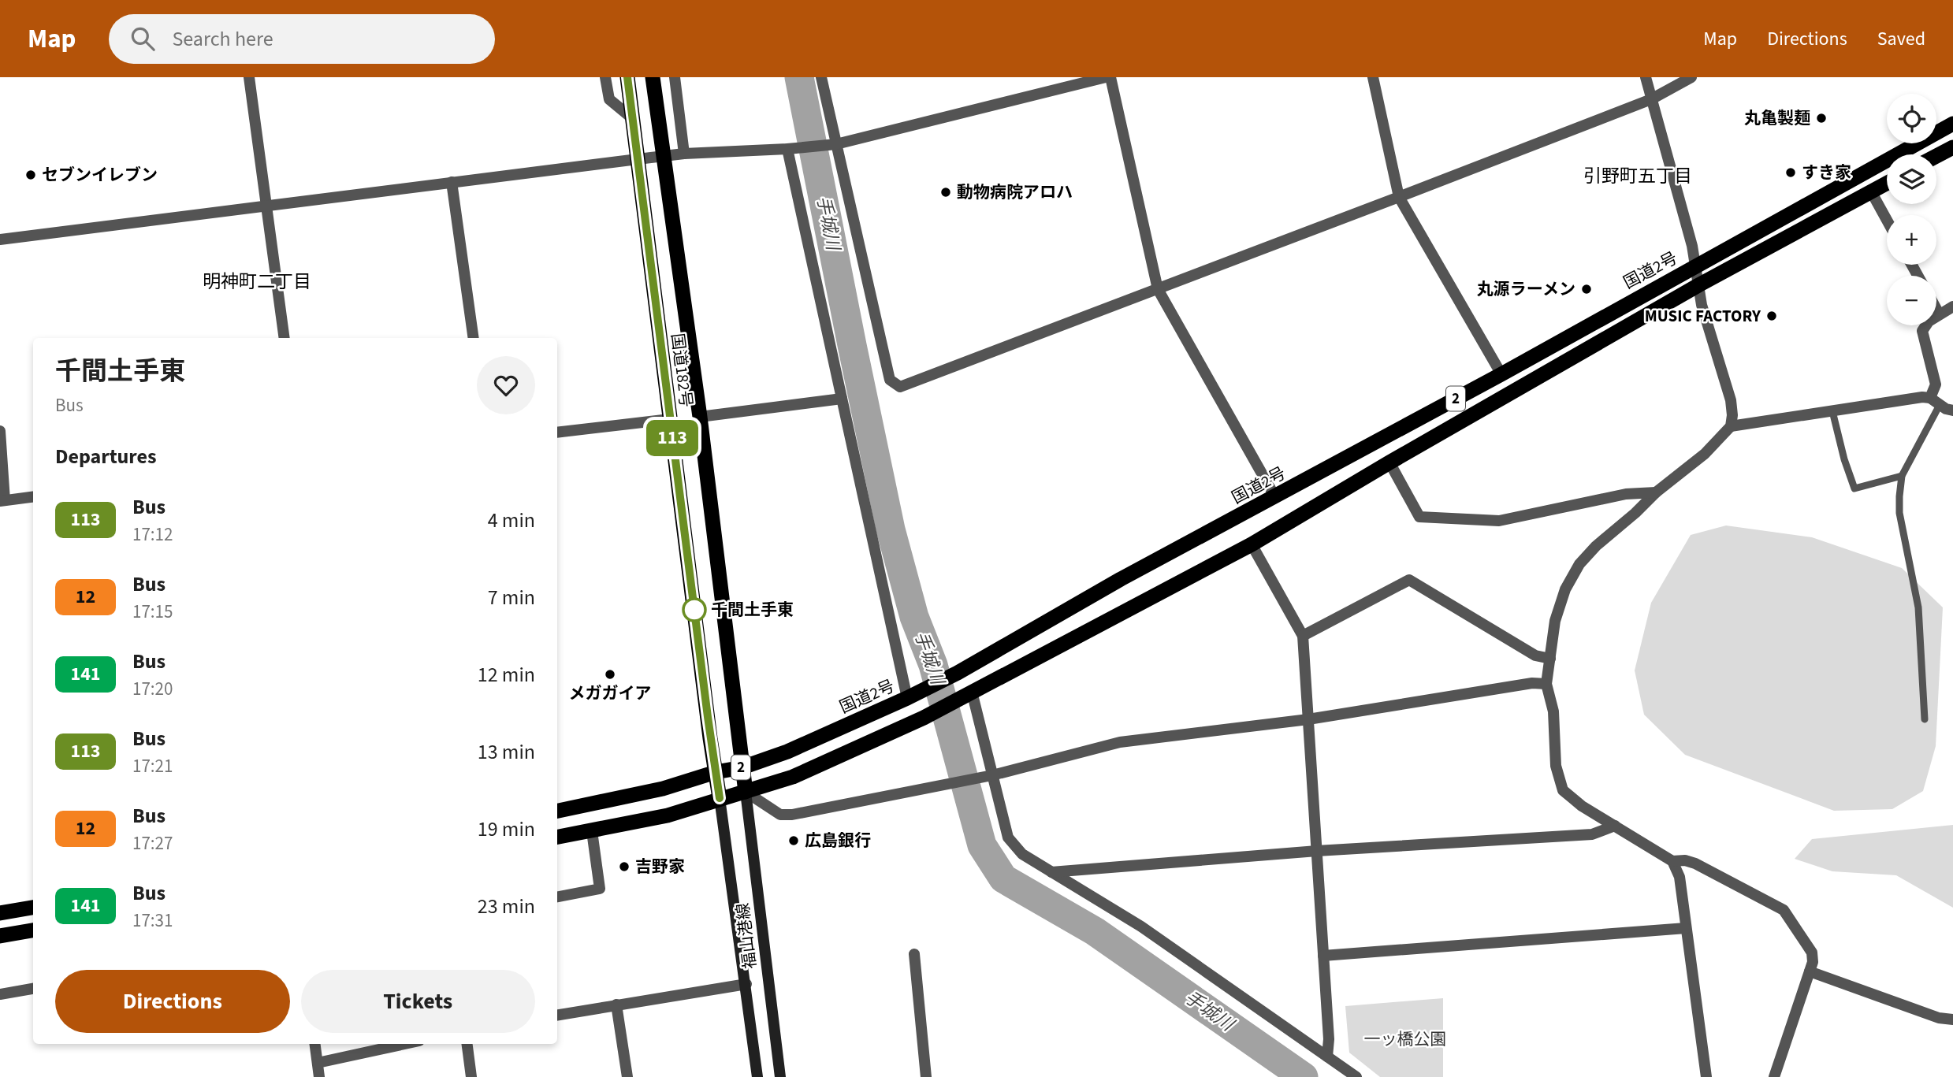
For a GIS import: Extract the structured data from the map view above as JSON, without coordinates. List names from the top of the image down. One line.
{"streets":{"highway":["国道2号","国道182号","2"],"main road":["福山港線"]},"crossings":[["国道2号","国道182号"],["国道182号","2"],["国道182号","福山港線"],["2","福山港線"]],"districts":["引野町五丁目","明神町二丁目"],"water":["手城川"],"parks":["一ッ橋公園"],"places":["丸亀製麺","すき家","セブンイレブン","動物病院アロハ","丸源ラーメン","MUSIC FACTORY","千間土手東","メガガイア","広島銀行","吉野家"],"lines":["bus line 113"],"page":{"header":"Map","search":"Search here","nav":["Map","Directions","Saved"],"on_map":"113","map_buttons":["+","−"],"heading":[["千間土手東","Bus"],"Departures"],"list":[{"mark":"113","name":"Bus","note":"17:12","value":"4 min"},{"mark":"12","name":"Bus","note":"17:15","value":"7 min"},{"mark":"141","name":"Bus","note":"17:20","value":"12 min"},{"mark":"113","name":"Bus","note":"17:21","value":"13 min"},{"mark":"12","name":"Bus","note":"17:27","value":"19 min"},{"mark":"141","name":"Bus","note":"17:31","value":"23 min"}],"buttons":["Directions","Tickets"]}}
